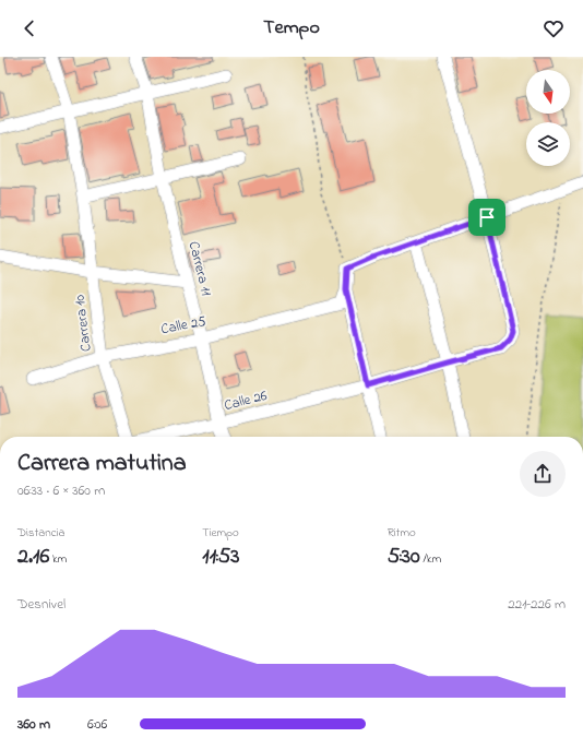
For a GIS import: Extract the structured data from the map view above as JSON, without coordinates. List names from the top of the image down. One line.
{"streets":{"street":["Carrera 11","Carrera 10","Calle 25","Calle 26"]},"crossings":[["Carrera 11","Calle 25"],["Carrera 11","Calle 26"],["Carrera 10","Calle 25"]],"north":"bottom","page":{"header":"Tempo","heading":["Carrera matutina","06:33 · 6 × 360 m"],"stats":[["Distancia","2.16 km"],["Tiempo","11:53"],["Ritmo","5:30 /km"]],"chart":["Desnivel","221–226 m"],"list":[{"name":"360 m","note":"6:06"}]}}
